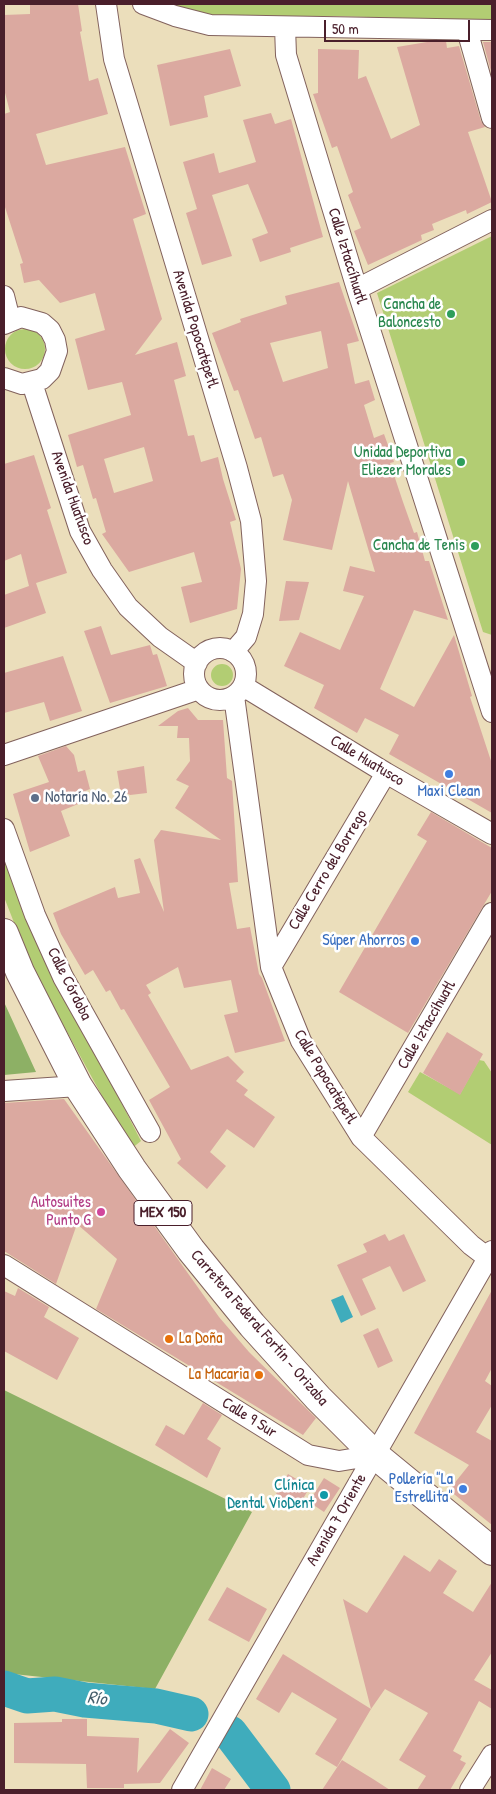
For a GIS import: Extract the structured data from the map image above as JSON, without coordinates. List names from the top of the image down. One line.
{"streets":{"main road":["MEX 150","Carretera Federal Fortín - Orizaba"],"street":["Calle Iztaccíhuatl","Avenida Popocatépetl","Avenida Huatusco","Calle Huatusco","Calle Cerro del Borrego","Calle Córdoba","Calle Popocatépetl","Calle 9 Sur","Avenida 7 Oriente"]},"crossings":[["Calle Iztaccíhuatl","Calle Popocatépetl"],["Avenida Popocatépetl","Avenida Huatusco"],["Avenida Popocatépetl","Calle Huatusco"],["Avenida Popocatépetl","Calle Popocatépetl"],["Avenida Huatusco","Calle Huatusco"],["Avenida Huatusco","Calle Popocatépetl"],["Calle Huatusco","Calle Cerro del Borrego"],["Calle Huatusco","Calle Popocatépetl"],["Calle Cerro del Borrego","Calle Popocatépetl"],["Calle Popocatépetl","Avenida 7 Oriente"],["MEX 150","Carretera Federal Fortín - Orizaba"],["MEX 150","Calle 9 Sur"],["MEX 150","Avenida 7 Oriente"],["Carretera Federal Fortín - Orizaba","Calle 9 Sur"],["Carretera Federal Fortín - Orizaba","Avenida 7 Oriente"],["Calle 9 Sur","Avenida 7 Oriente"]],"water":["Río"],"places":["Cancha de Baloncesto","Unidad Deportiva Eliezer Morales","Cancha de Tenis","Maxi Clean","Notaría No. 26","Súper Ahorros","Autosuites Punto G","La Doña","La Macaria","Pollería \"La Estrellita\"","Clínica Dental VioDent"],"scale_bar":"50 m"}
